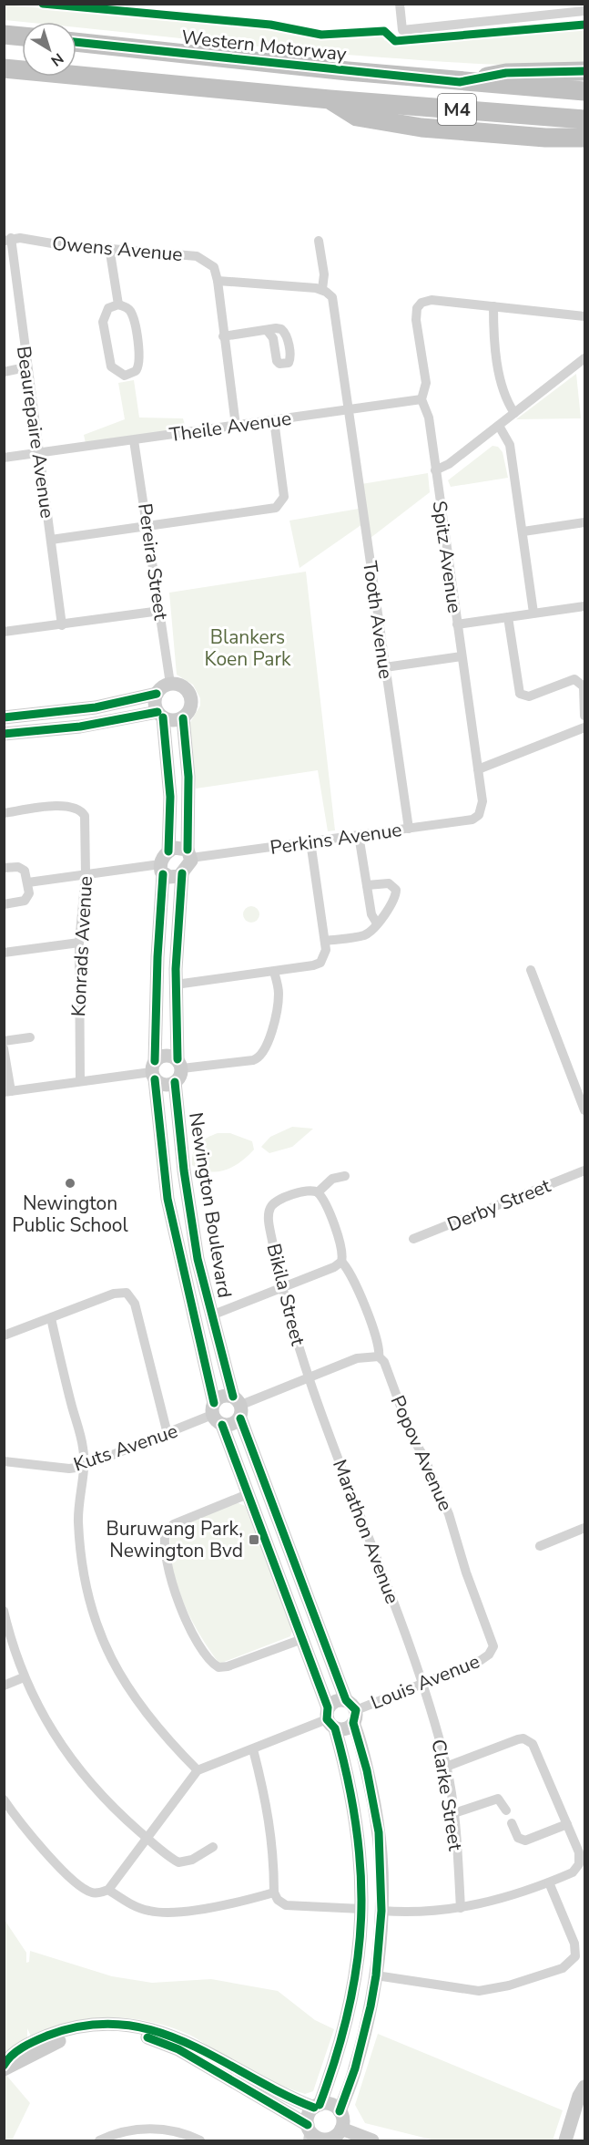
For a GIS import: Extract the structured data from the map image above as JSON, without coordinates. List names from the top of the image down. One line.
{"streets":{"highway":["Western Motorway","M4"],"street":["Owens Avenue","Theile Avenue","Beaurepaire Avenue","Spitz Avenue","Pereira Street","Tooth Avenue","Perkins Avenue","Konrads Avenue","Newington Boulevard","Derby Street","Bikila Street","Kuts Avenue","Popov Avenue","Marathon Avenue","Louis Avenue","Clarke Street"]},"crossings":[["Owens Avenue","Beaurepaire Avenue"],["Theile Avenue","Beaurepaire Avenue"],["Theile Avenue","Spitz Avenue"],["Theile Avenue","Pereira Street"],["Theile Avenue","Tooth Avenue"],["Spitz Avenue","Perkins Avenue"],["Tooth Avenue","Perkins Avenue"],["Perkins Avenue","Newington Boulevard"],["Newington Boulevard","Kuts Avenue"],["Newington Boulevard","Louis Avenue"],["Bikila Street","Marathon Avenue"],["Popov Avenue","Louis Avenue"],["Marathon Avenue","Louis Avenue"],["Marathon Avenue","Clarke Street"],["Louis Avenue","Clarke Street"]],"parks":["Blankers Koen Park"],"places":{"other":["Newington Public School"],"transit":["Buruwang Park, Newington Bvd"]},"north":"bottom right"}
